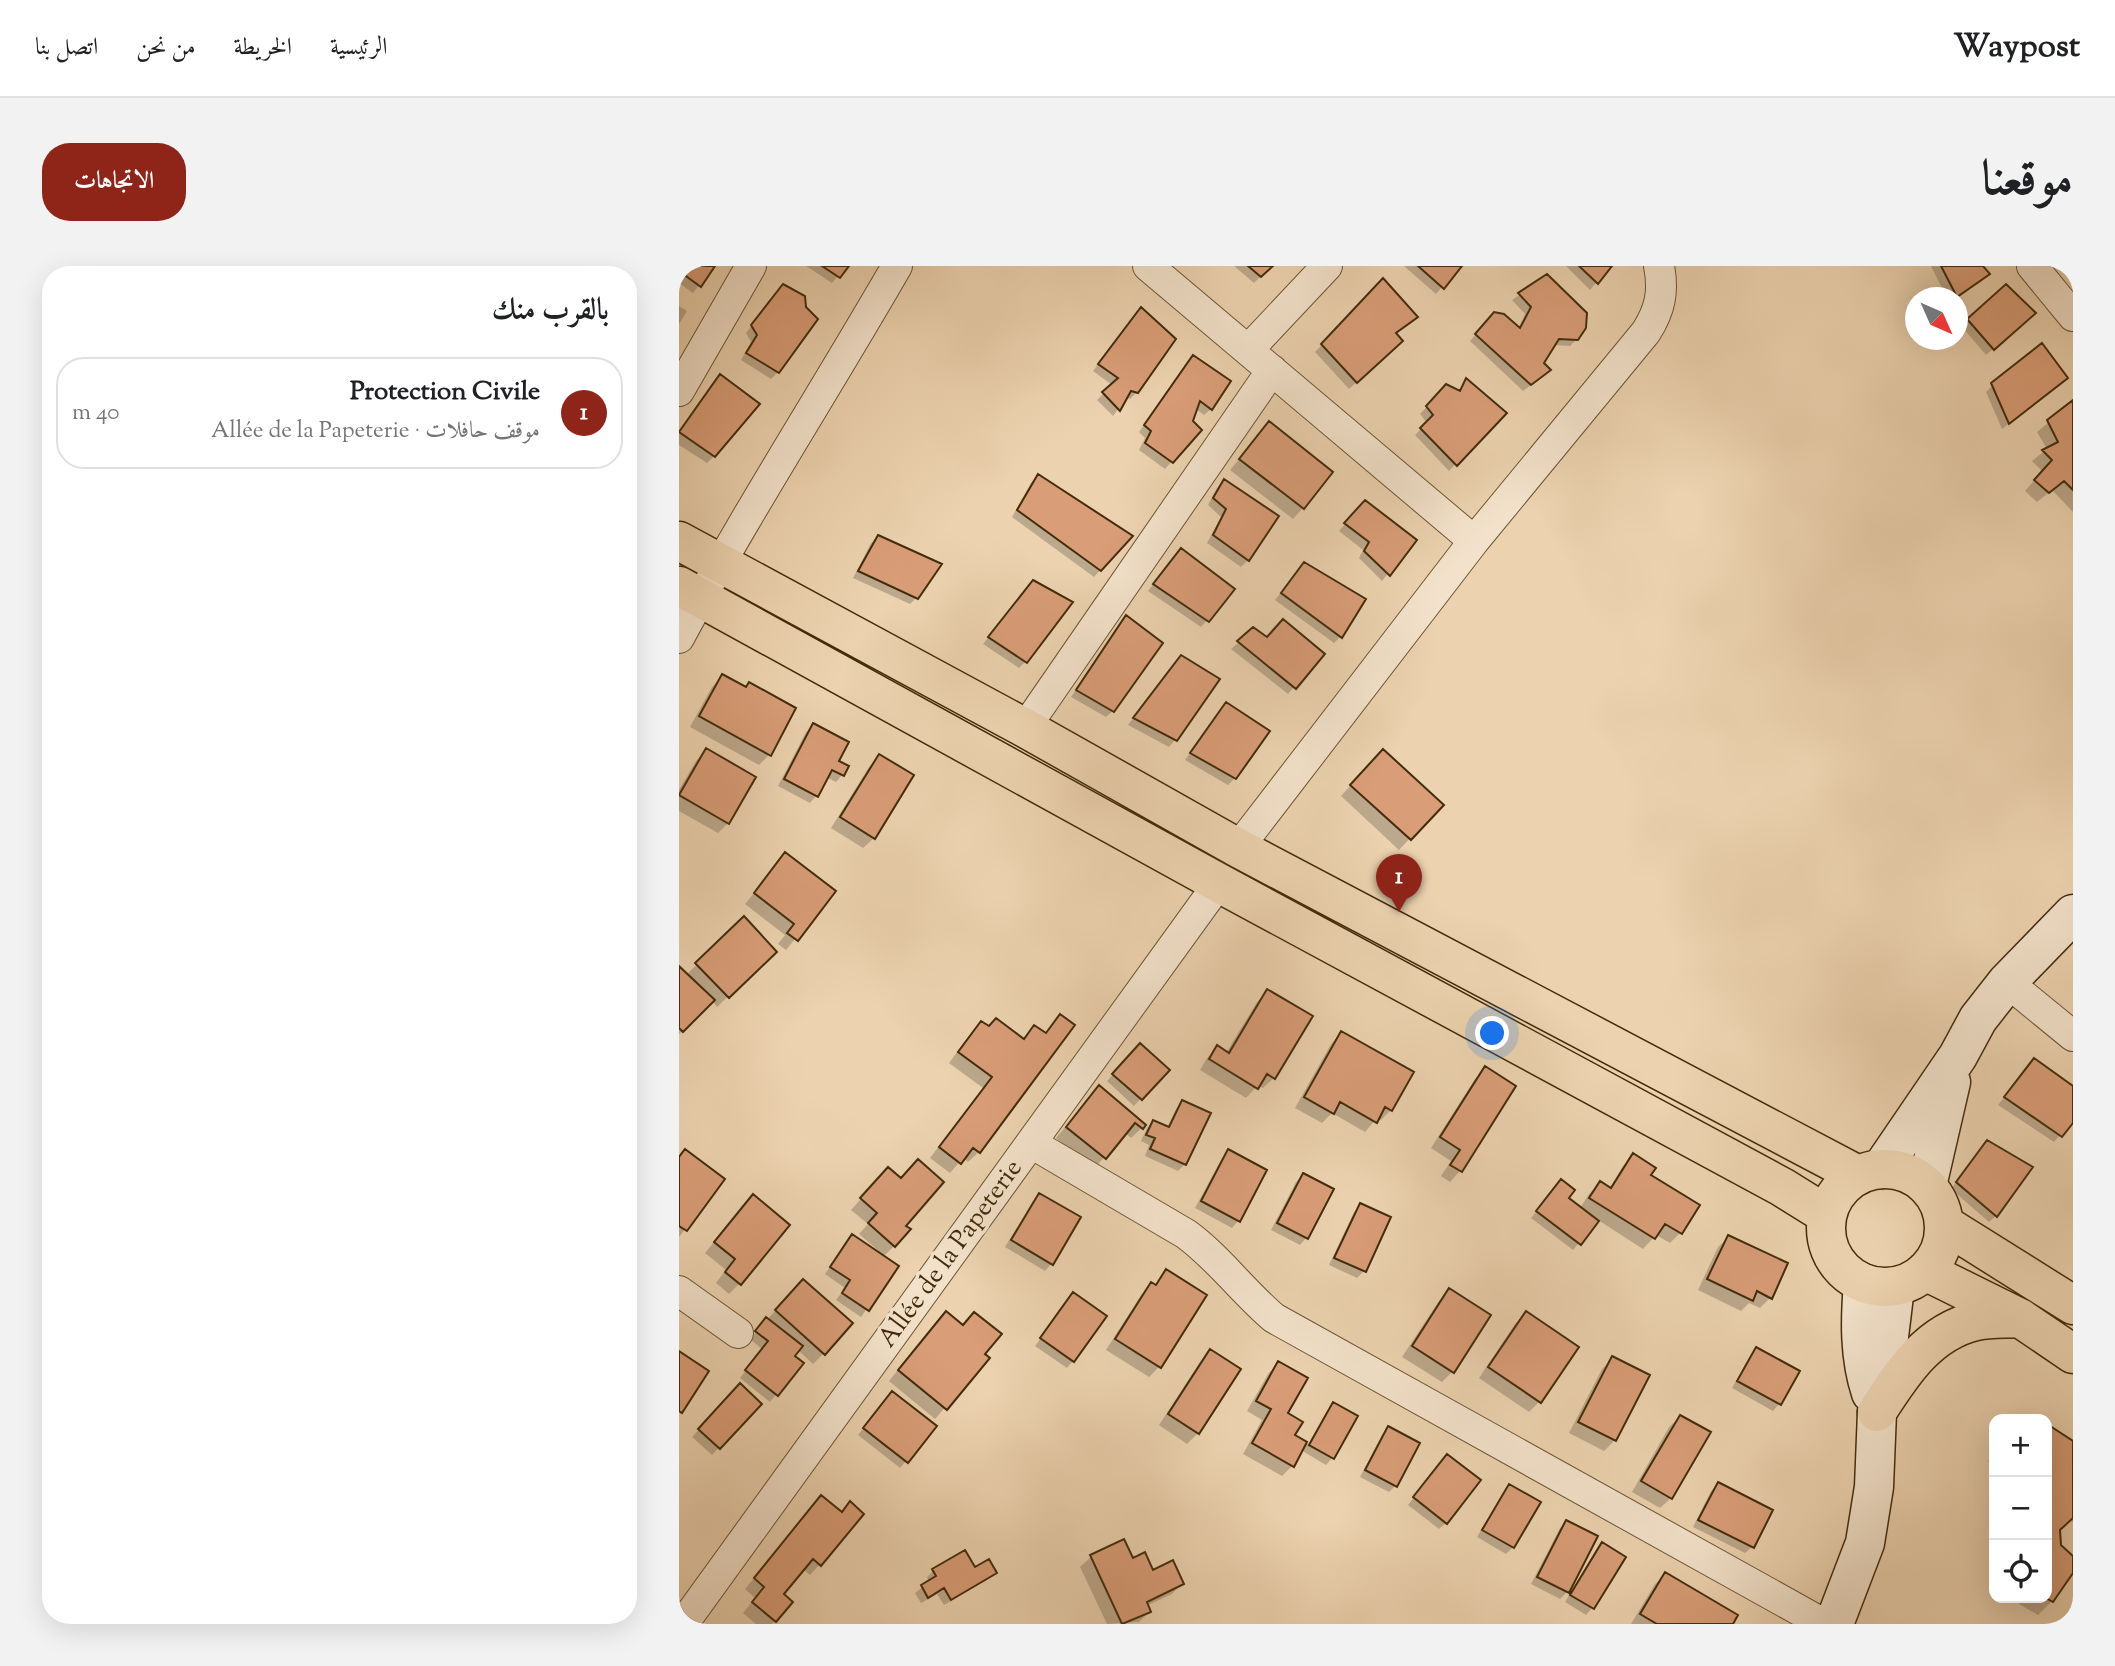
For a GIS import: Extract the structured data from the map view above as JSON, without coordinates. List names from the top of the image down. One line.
{"streets":{"street":["Allée de la Papeterie"]},"north":"bottom right","page":{"header":"Waypost","nav":["الرئيسية","الخريطة","من نحن","اتصل بنا"],"title":"موقعنا","buttons":"الاتجاهات","heading":"بالقرب منك","list":[{"mark":"1","name":"Protection Civile","note":"موقف حافلات · Allée de la Papeterie","value":"40 m"}],"pins":"1","map_buttons":["+","−"]}}
